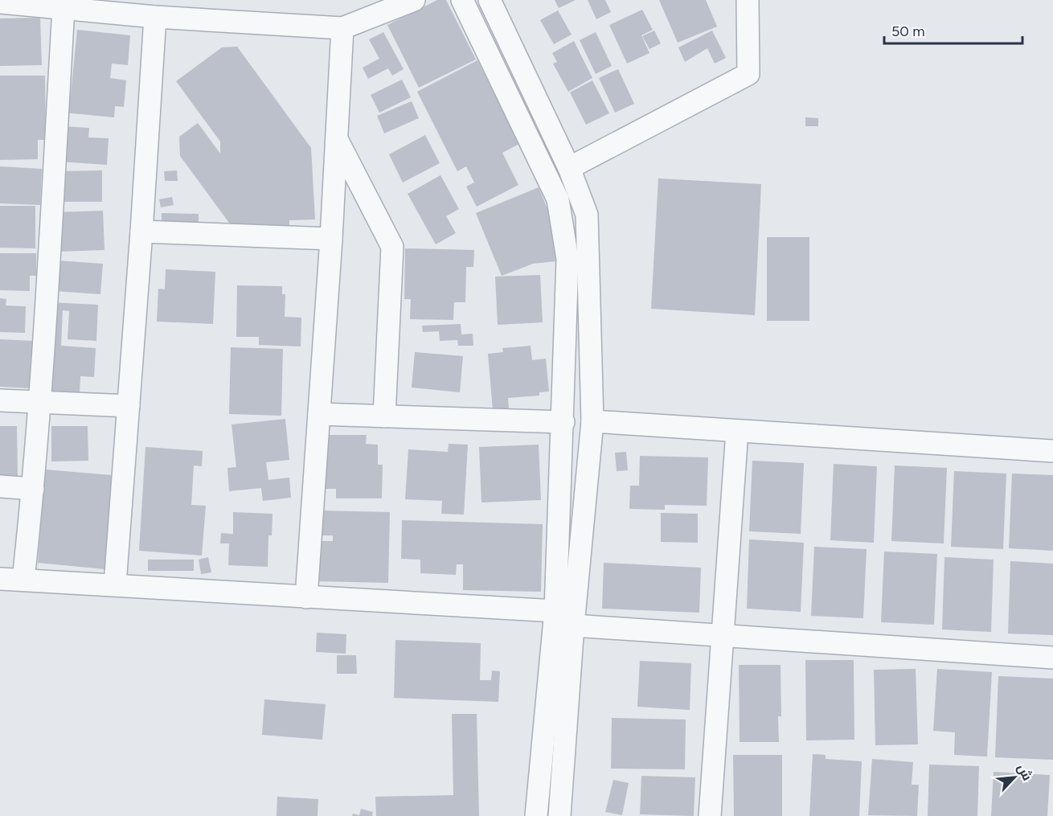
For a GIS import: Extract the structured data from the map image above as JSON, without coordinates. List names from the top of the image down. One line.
{"scale_bar":"50 m","north":"top right"}
